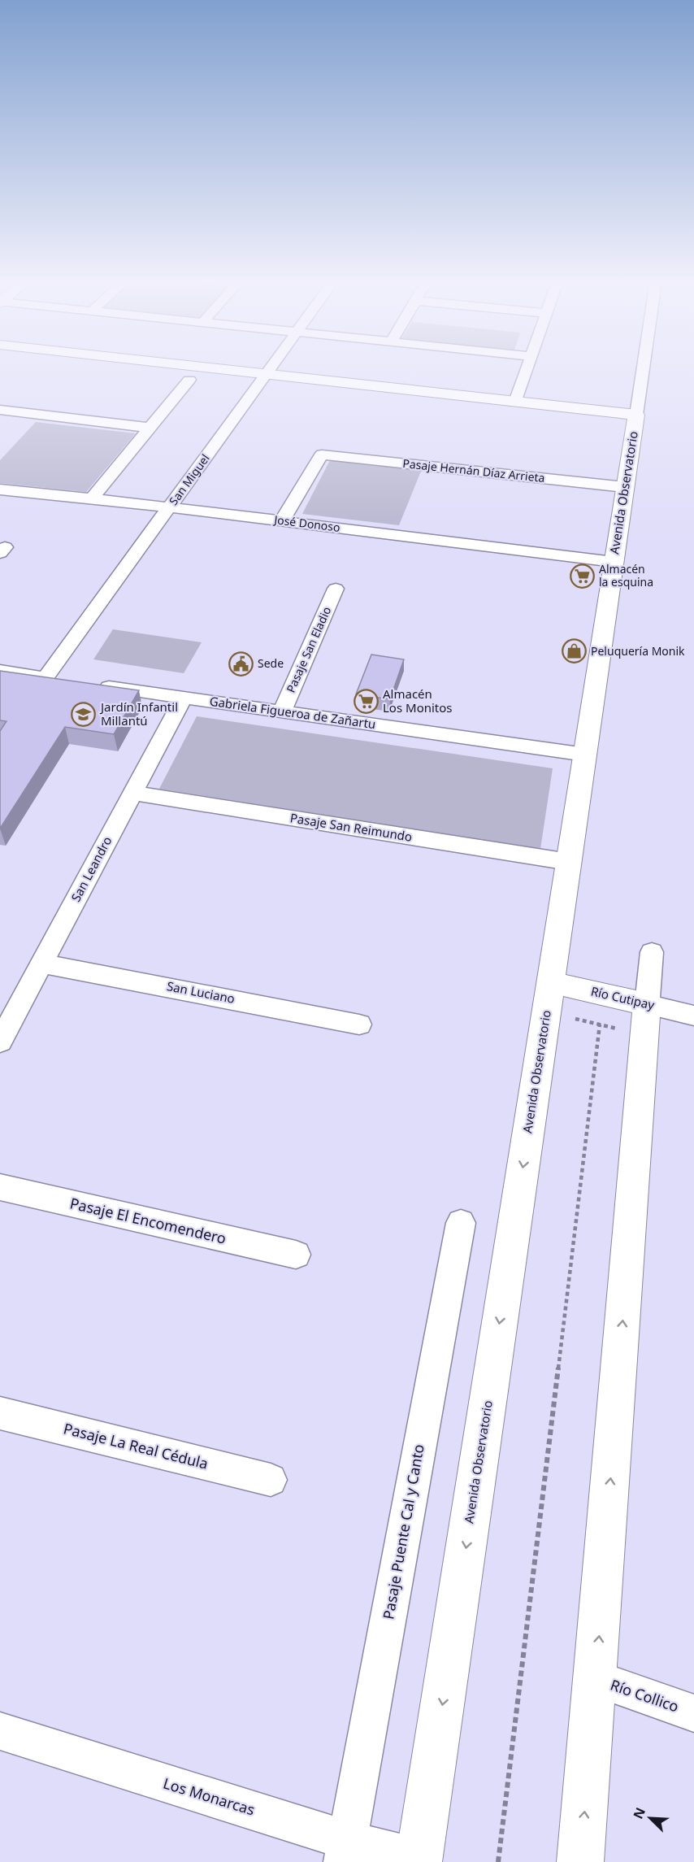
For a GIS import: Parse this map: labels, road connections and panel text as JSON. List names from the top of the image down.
{
  "streets": {
    "street": [
      "Pasaje Hernán Díaz Arrieta",
      "San Miguel",
      "Avenida Observatorio",
      "José Donoso",
      "Pasaje San Eladio",
      "Gabriela Figueroa de Zañartu",
      "Pasaje San Reimundo",
      "San Leandro",
      "San Luciano",
      "Río Cutipay",
      "Pasaje El Encomendero",
      "Pasaje La Real Cédula",
      "Pasaje Puente Cal y Canto",
      "Río Collico",
      "Los Monarcas"
    ]
  },
  "crossings": [
    ["Pasaje Hernán Díaz Arrieta", "Avenida Observatorio"],
    ["Pasaje Hernán Díaz Arrieta", "José Donoso"],
    ["San Miguel", "José Donoso"],
    ["Avenida Observatorio", "José Donoso"],
    ["Avenida Observatorio", "Gabriela Figueroa de Zañartu"],
    ["Avenida Observatorio", "Pasaje San Reimundo"],
    ["Avenida Observatorio", "Río Cutipay"],
    ["Avenida Observatorio", "Los Monarcas"],
    ["Pasaje San Eladio", "Gabriela Figueroa de Zañartu"],
    ["Gabriela Figueroa de Zañartu", "San Leandro"],
    ["Pasaje San Reimundo", "San Leandro"],
    ["San Leandro", "San Luciano"],
    ["Pasaje Puente Cal y Canto", "Los Monarcas"]
  ],
  "places": {
    "supermarket": ["Almacén la esquina", "Almacén Los Monitos"],
    "shop": ["Peluquería Monik"],
    "public building": ["Sede"],
    "school or university": ["Jardín Infantil Millantú"]
  },
  "north": "top left"
}
